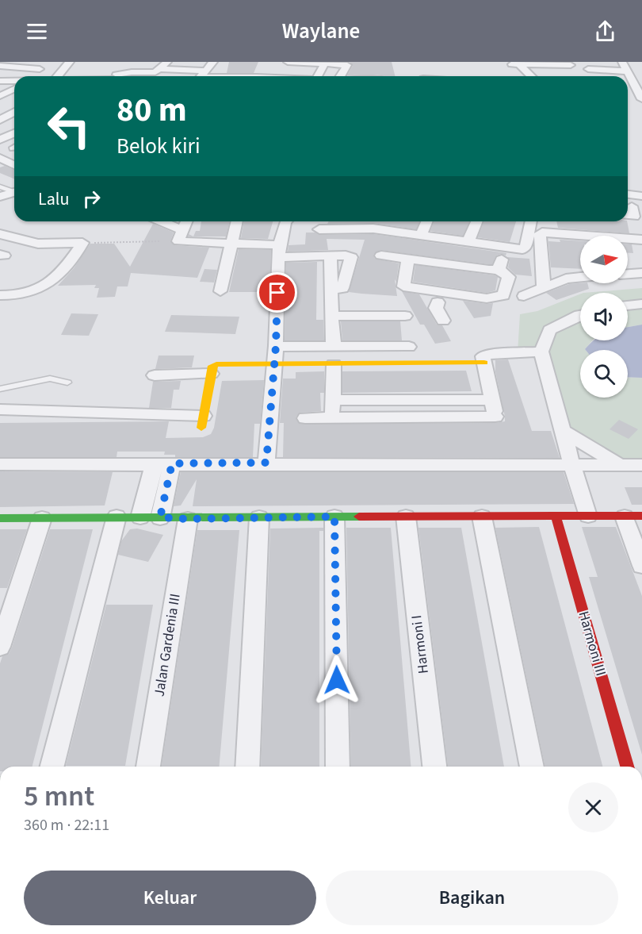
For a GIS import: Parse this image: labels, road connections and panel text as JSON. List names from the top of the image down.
{
  "streets": {
    "street": ["Harmoni III", "Harmoni I", "Jalan Gardenia III"]
  },
  "north": "right",
  "page": {
    "header": "Waylane",
    "turn": ["80 m", "Belok kiri"],
    "then": "Lalu",
    "heading": ["5 mnt", "360 m · 22:11"],
    "buttons": ["Keluar", "Bagikan"]
  }
}
